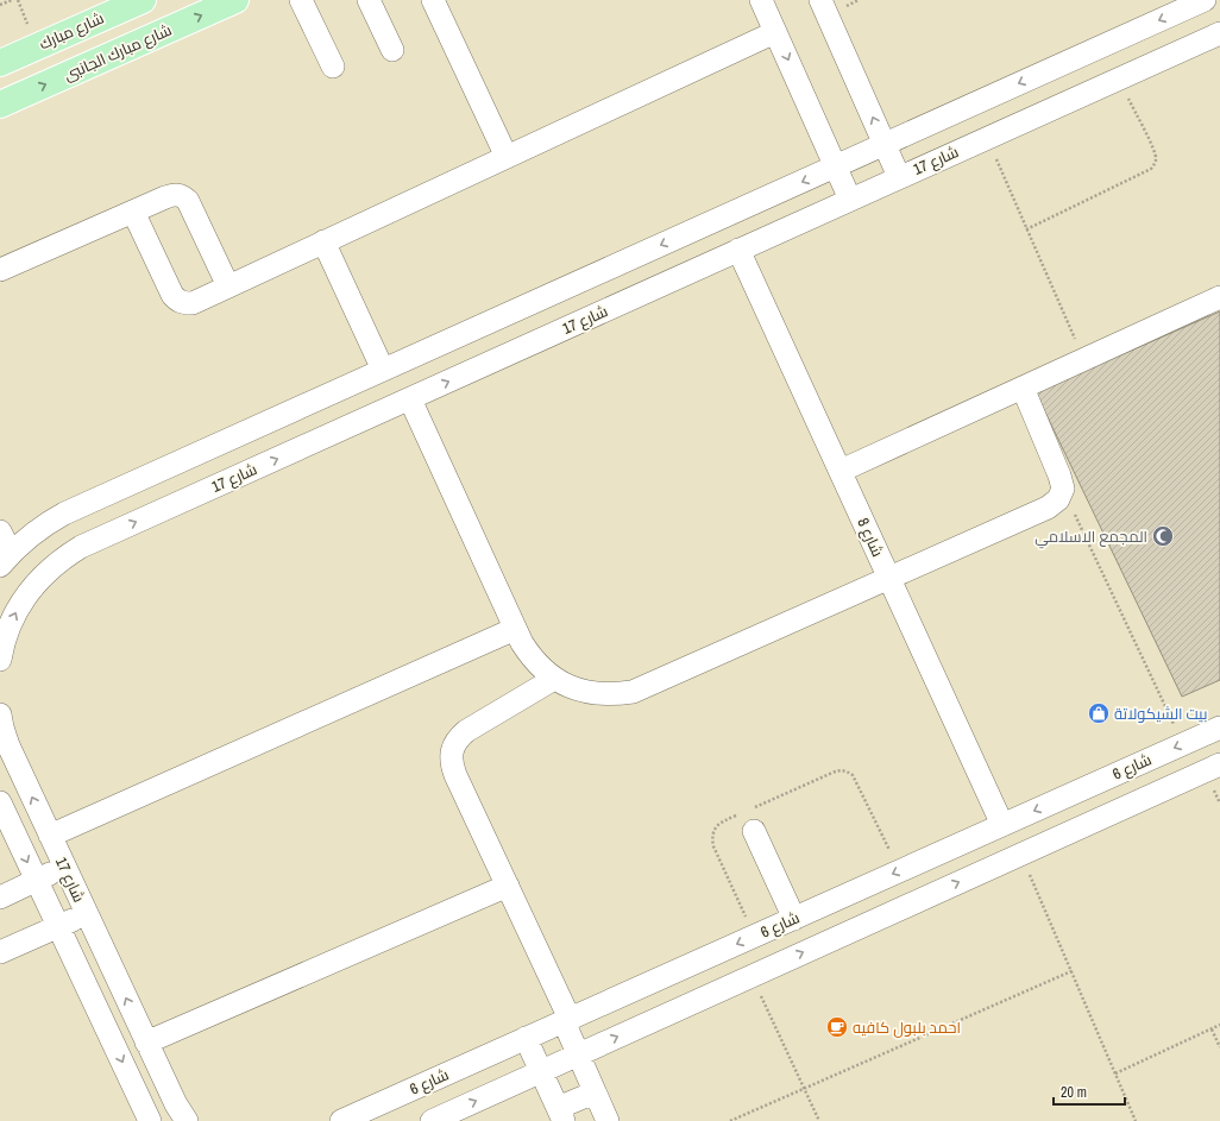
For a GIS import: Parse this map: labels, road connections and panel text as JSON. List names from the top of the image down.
{
  "streets": {
    "main road": ["شارع مبارك", "شارع مبارك الجانبى"],
    "street": ["شارع 17", "شارع 8", "شارع 6"]
  },
  "crossings": [
    ["شارع 17", "شارع 8"],
    ["شارع 8", "شارع 6"]
  ],
  "one_way": ["شارع مبارك الجانبى"],
  "places": {
    "mosque": ["المجمع الاسلامي"],
    "shop": ["بيت الشيكولاتة"],
    "cafe": ["احمد بلبول كافيه"]
  },
  "scale_bar": "20 m"
}
